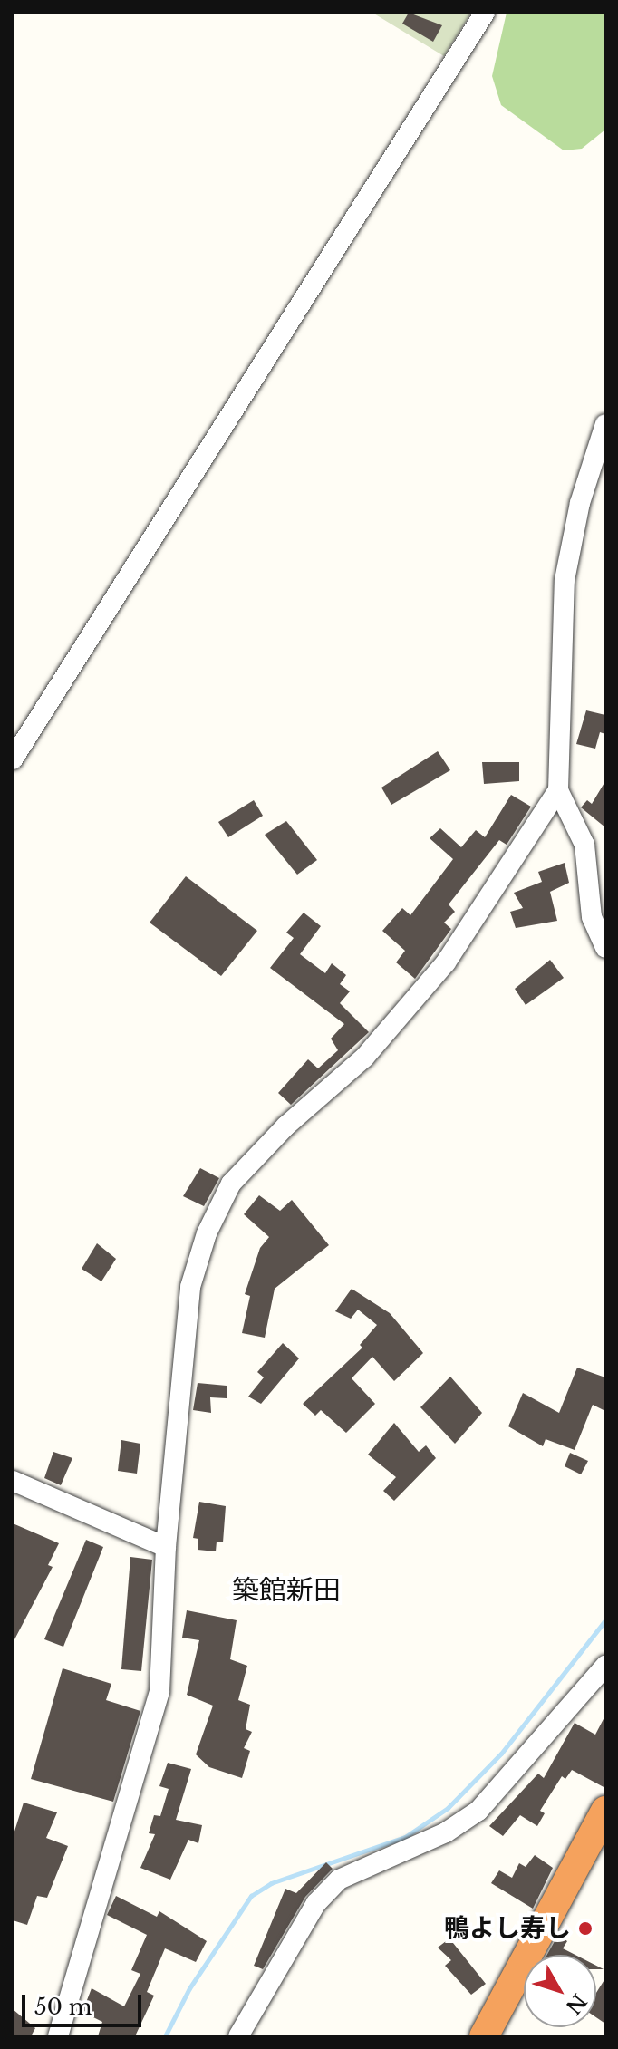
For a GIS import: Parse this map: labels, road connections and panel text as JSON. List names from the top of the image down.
{
  "districts": ["築館新田"],
  "places": ["鴨よし寿し"],
  "scale_bar": "50 m",
  "north": "bottom right"
}
